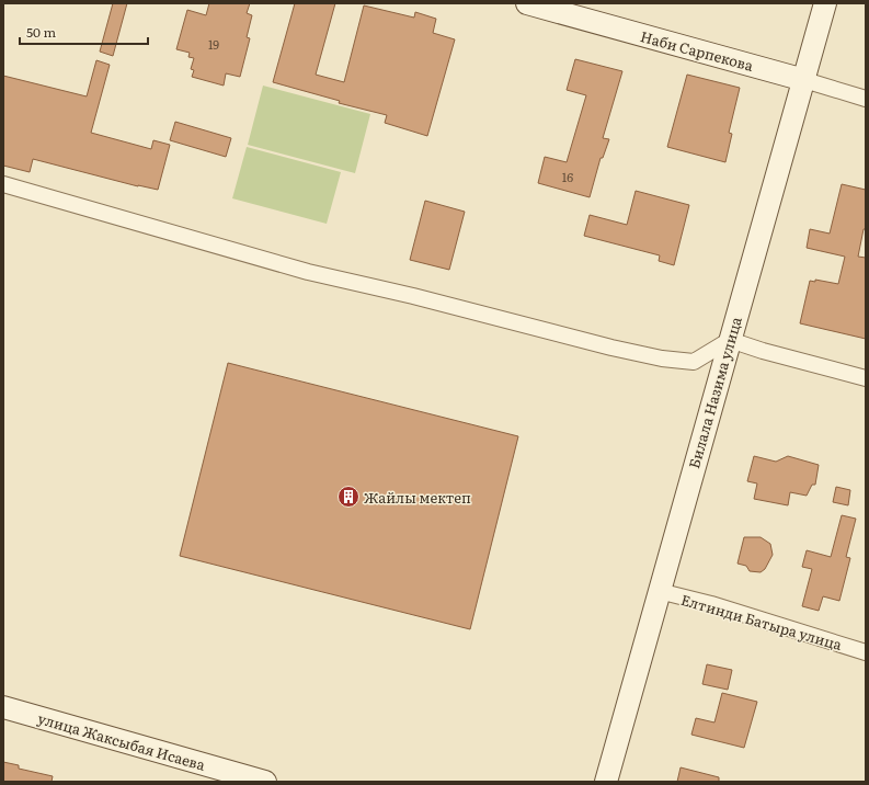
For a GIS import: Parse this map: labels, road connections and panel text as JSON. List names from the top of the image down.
{
  "streets": {
    "street": [
      "Наби Сарпекова",
      "Билала Назима улица",
      "Елтинди Батыра улица",
      "улица Жаксыбая Исаева"
    ]
  },
  "crossings": [
    ["Наби Сарпекова", "Билала Назима улица"],
    ["Билала Назима улица", "Елтинди Батыра улица"]
  ],
  "places": {
    "building": ["Жайлы мектеп"]
  },
  "house_numbers": ["19", "16"],
  "scale_bar": "50 m"
}
